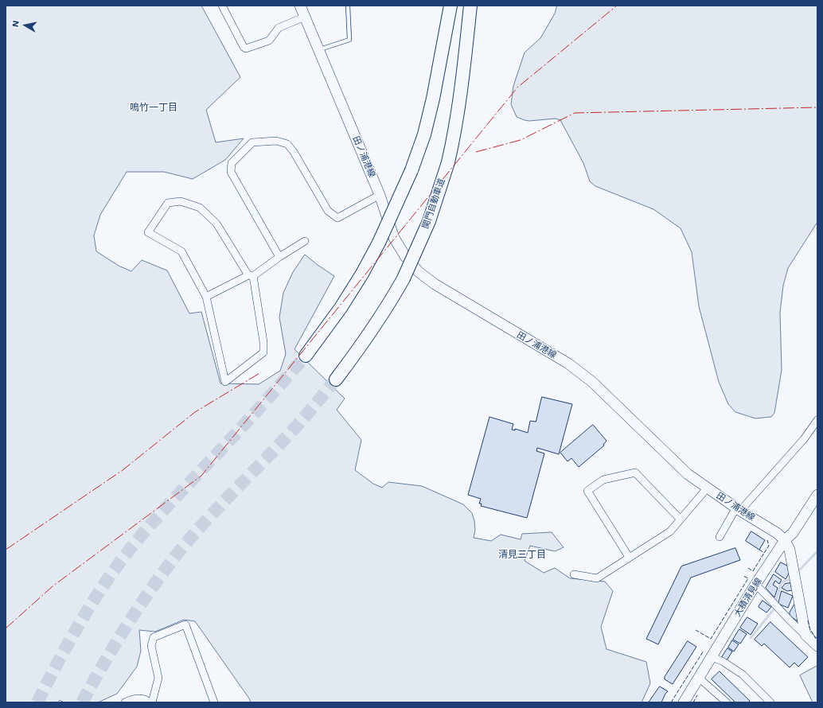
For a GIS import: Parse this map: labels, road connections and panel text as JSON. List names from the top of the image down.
{
  "streets": {
    "highway": ["関門自動車道"],
    "main road": ["田ノ浦港線", "大積清見線"]
  },
  "crossings": [
    ["田ノ浦港線", "大積清見線"]
  ],
  "districts": ["鳴竹一丁目", "清見三丁目"],
  "north": "left"
}
